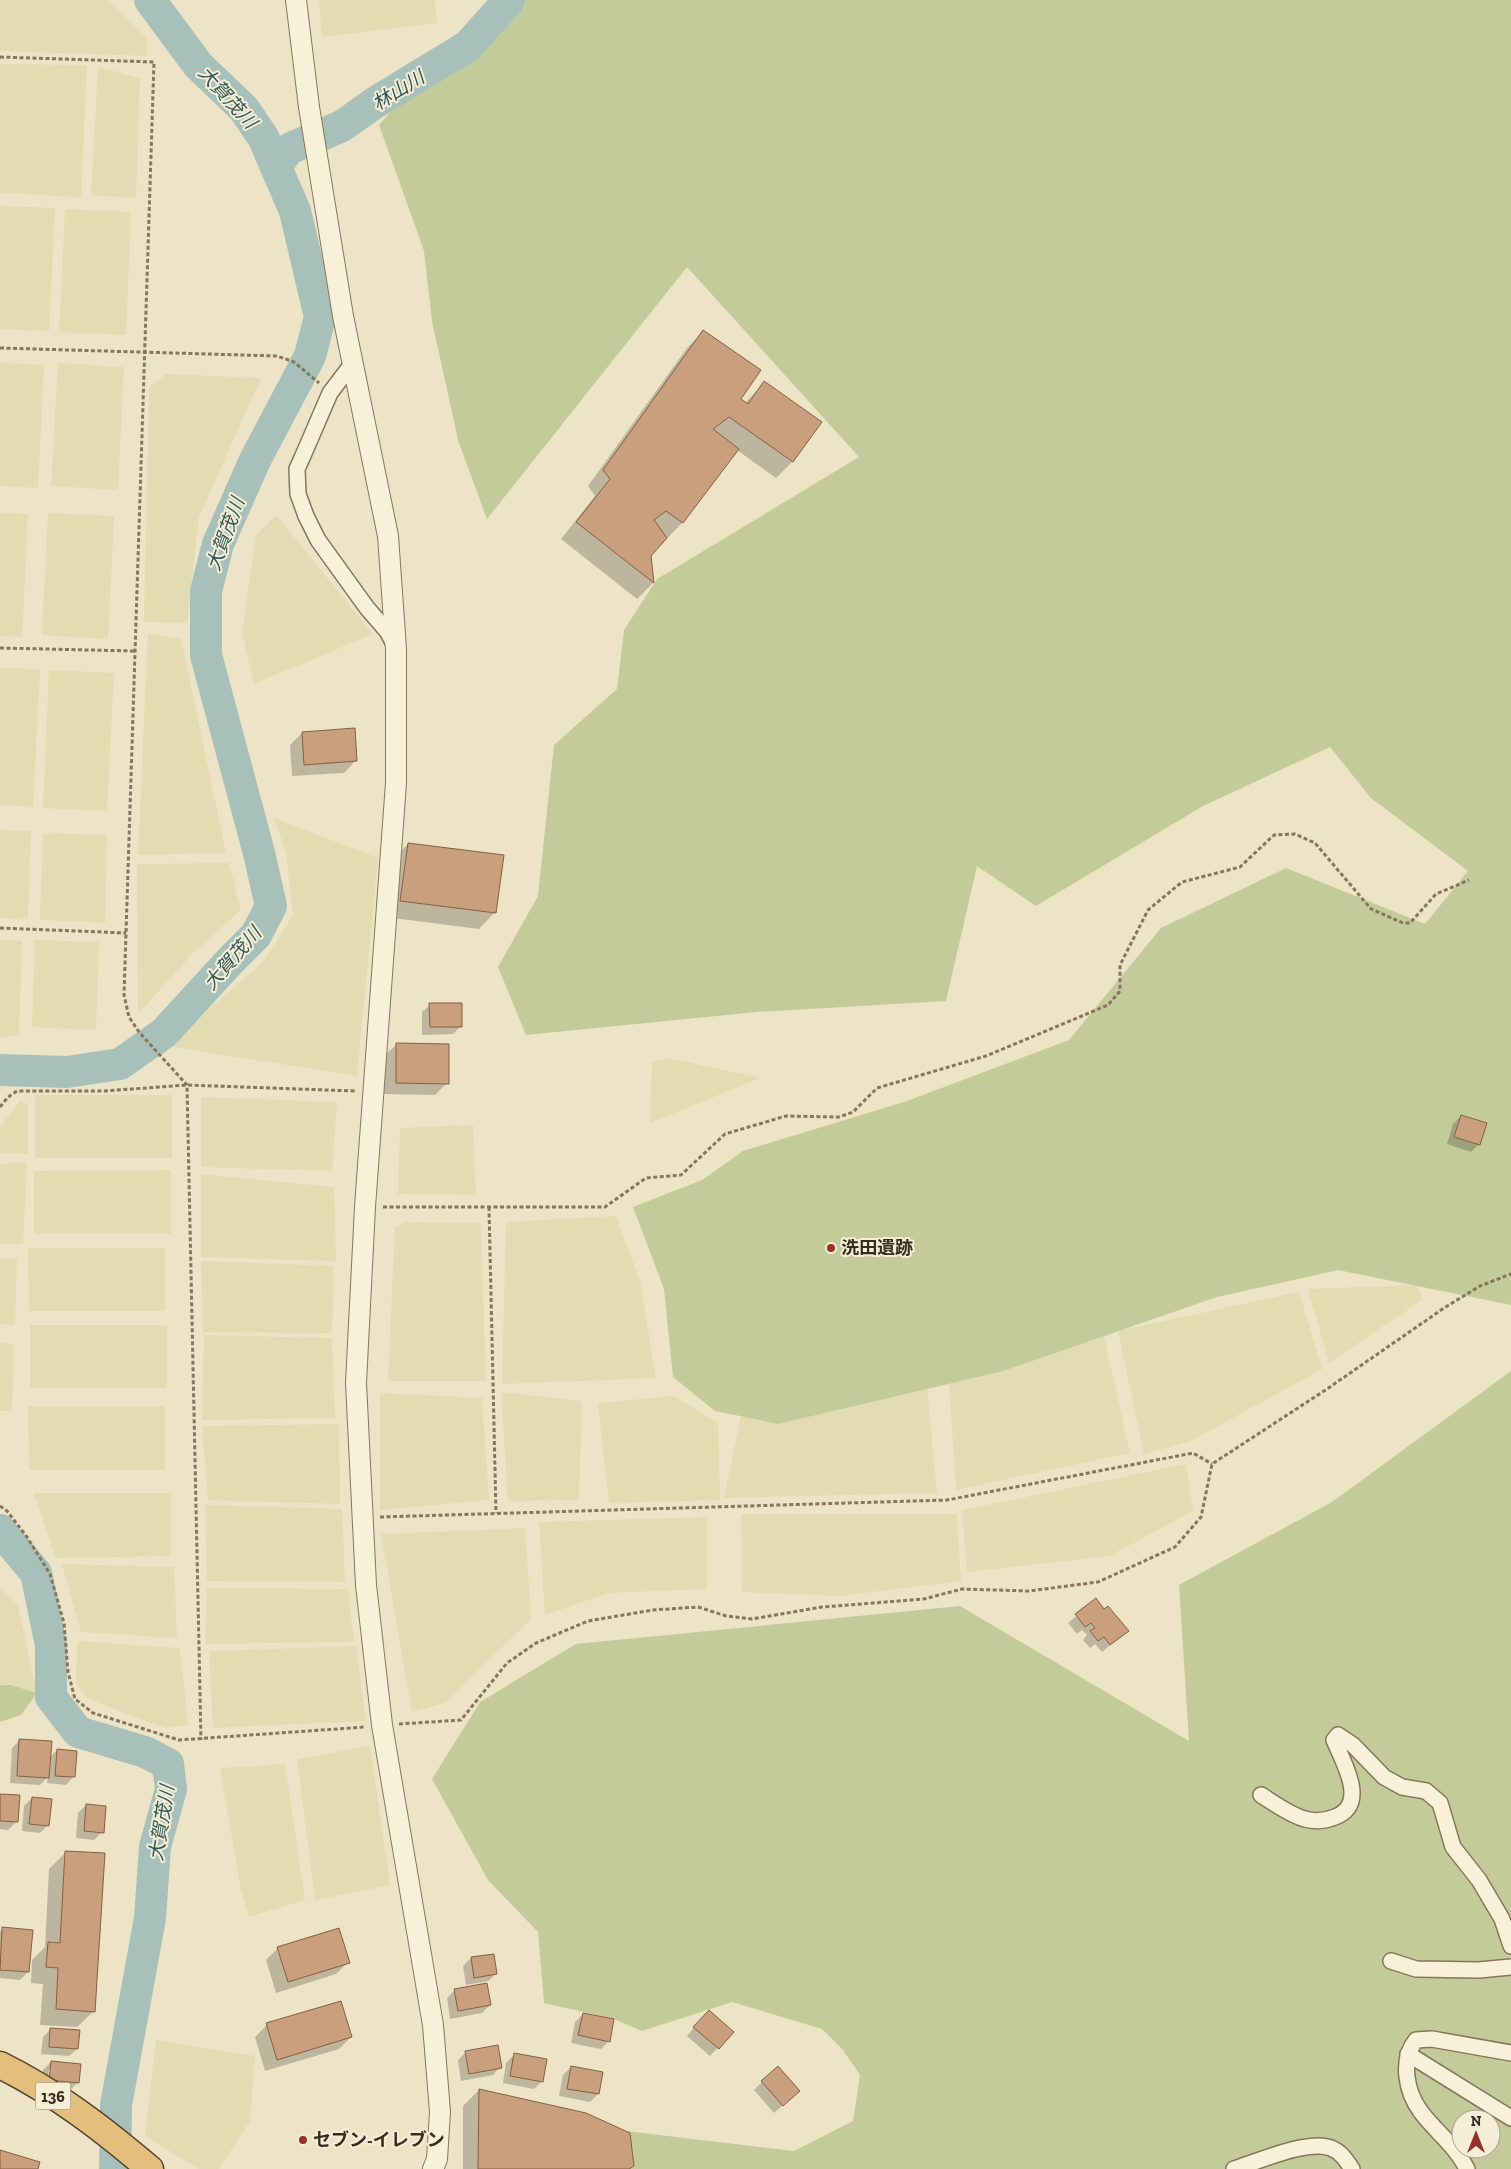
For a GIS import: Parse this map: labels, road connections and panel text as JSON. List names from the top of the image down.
{
  "streets": {
    "highway": ["136"]
  },
  "water": ["林山川", "大賀茂川"],
  "places": ["洗田遺跡", "セブン-イレブン"],
  "north": "top"
}
